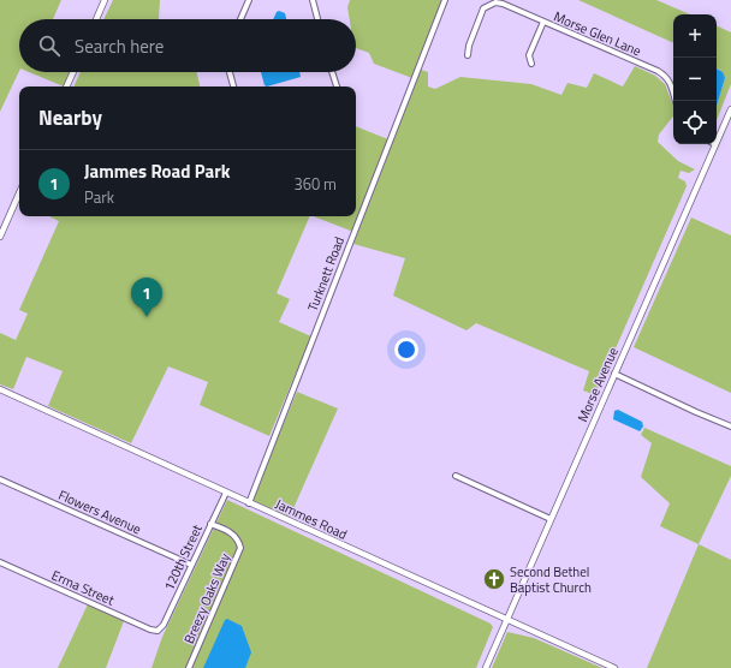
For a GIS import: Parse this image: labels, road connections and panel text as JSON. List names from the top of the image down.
{
  "streets": {
    "street": [
      "Morse Glen Lane",
      "Turknett Road",
      "Morse Avenue",
      "Flowers Avenue",
      "Jammes Road",
      "120th Street",
      "Erma Street",
      "Breezy Oaks Way"
    ]
  },
  "crossings": [
    ["Turknett Road", "Jammes Road"],
    ["Morse Avenue", "Jammes Road"],
    ["Flowers Avenue", "120th Street"],
    ["Jammes Road", "120th Street"],
    ["120th Street", "Erma Street"],
    ["120th Street", "Breezy Oaks Way"]
  ],
  "places": {
    "church": ["Second Bethel Baptist Church"]
  },
  "page": {
    "map_buttons": ["+", "−"],
    "search": "Search here",
    "heading": "Nearby",
    "list": [
      {
        "mark": "1",
        "name": "Jammes Road Park",
        "note": "Park",
        "value": "360 m"
      }
    ],
    "pins": "1"
  }
}
